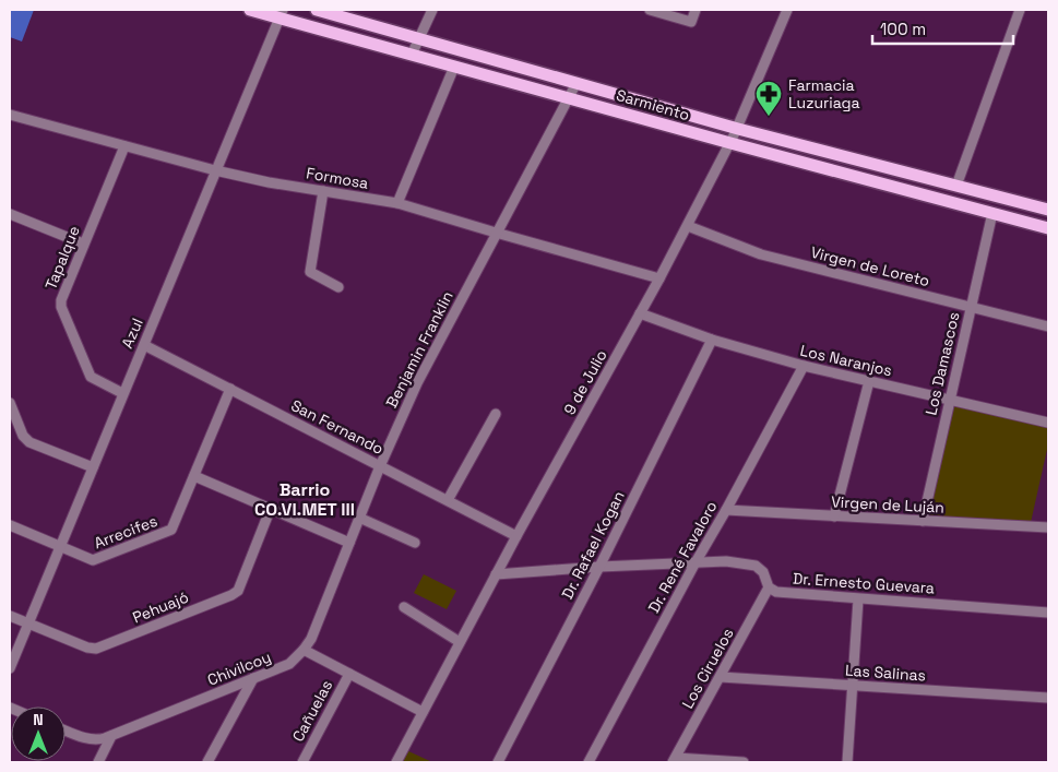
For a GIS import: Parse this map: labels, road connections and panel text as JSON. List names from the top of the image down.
{
  "streets": {
    "main road": ["Sarmiento"],
    "street": [
      "Formosa",
      "Tapalque",
      "Virgen de Loreto",
      "Azul",
      "Benjamin Franklin",
      "Los Naranjos",
      "Los Damascos",
      "9 de Julio",
      "San Fernando",
      "Virgen de Luján",
      "Arrecifes",
      "Dr. Rafael Kogan",
      "Dr. René Favaloro",
      "Dr. Ernesto Guevara",
      "Pehuajó",
      "Chivilcoy",
      "Los Ciruelos",
      "Las Salinas",
      "Cañuelas"
    ]
  },
  "crossings": [
    ["Sarmiento", "Azul"],
    ["Sarmiento", "Benjamin Franklin"],
    ["Sarmiento", "Los Damascos"],
    ["Sarmiento", "9 de Julio"],
    ["Formosa", "Tapalque"],
    ["Formosa", "Azul"],
    ["Formosa", "Benjamin Franklin"],
    ["Formosa", "9 de Julio"],
    ["Tapalque", "Azul"],
    ["Virgen de Loreto", "Los Damascos"],
    ["Virgen de Loreto", "9 de Julio"],
    ["Azul", "San Fernando"],
    ["Azul", "Arrecifes"],
    ["Azul", "Pehuajó"],
    ["Benjamin Franklin", "San Fernando"],
    ["Benjamin Franklin", "Chivilcoy"],
    ["Los Naranjos", "Los Damascos"],
    ["Los Naranjos", "9 de Julio"],
    ["Los Naranjos", "Dr. Rafael Kogan"],
    ["Los Naranjos", "Dr. René Favaloro"],
    ["Los Damascos", "Virgen de Luján"],
    ["9 de Julio", "San Fernando"],
    ["San Fernando", "Arrecifes"],
    ["Virgen de Luján", "Dr. René Favaloro"],
    ["Dr. Ernesto Guevara", "Los Ciruelos"],
    ["Los Ciruelos", "Las Salinas"]
  ],
  "districts": ["Barrio CO.VI.MET III"],
  "places": {
    "pharmacy": ["Farmacia Luzuriaga"]
  },
  "scale_bar": "100 m",
  "north": "top"
}
